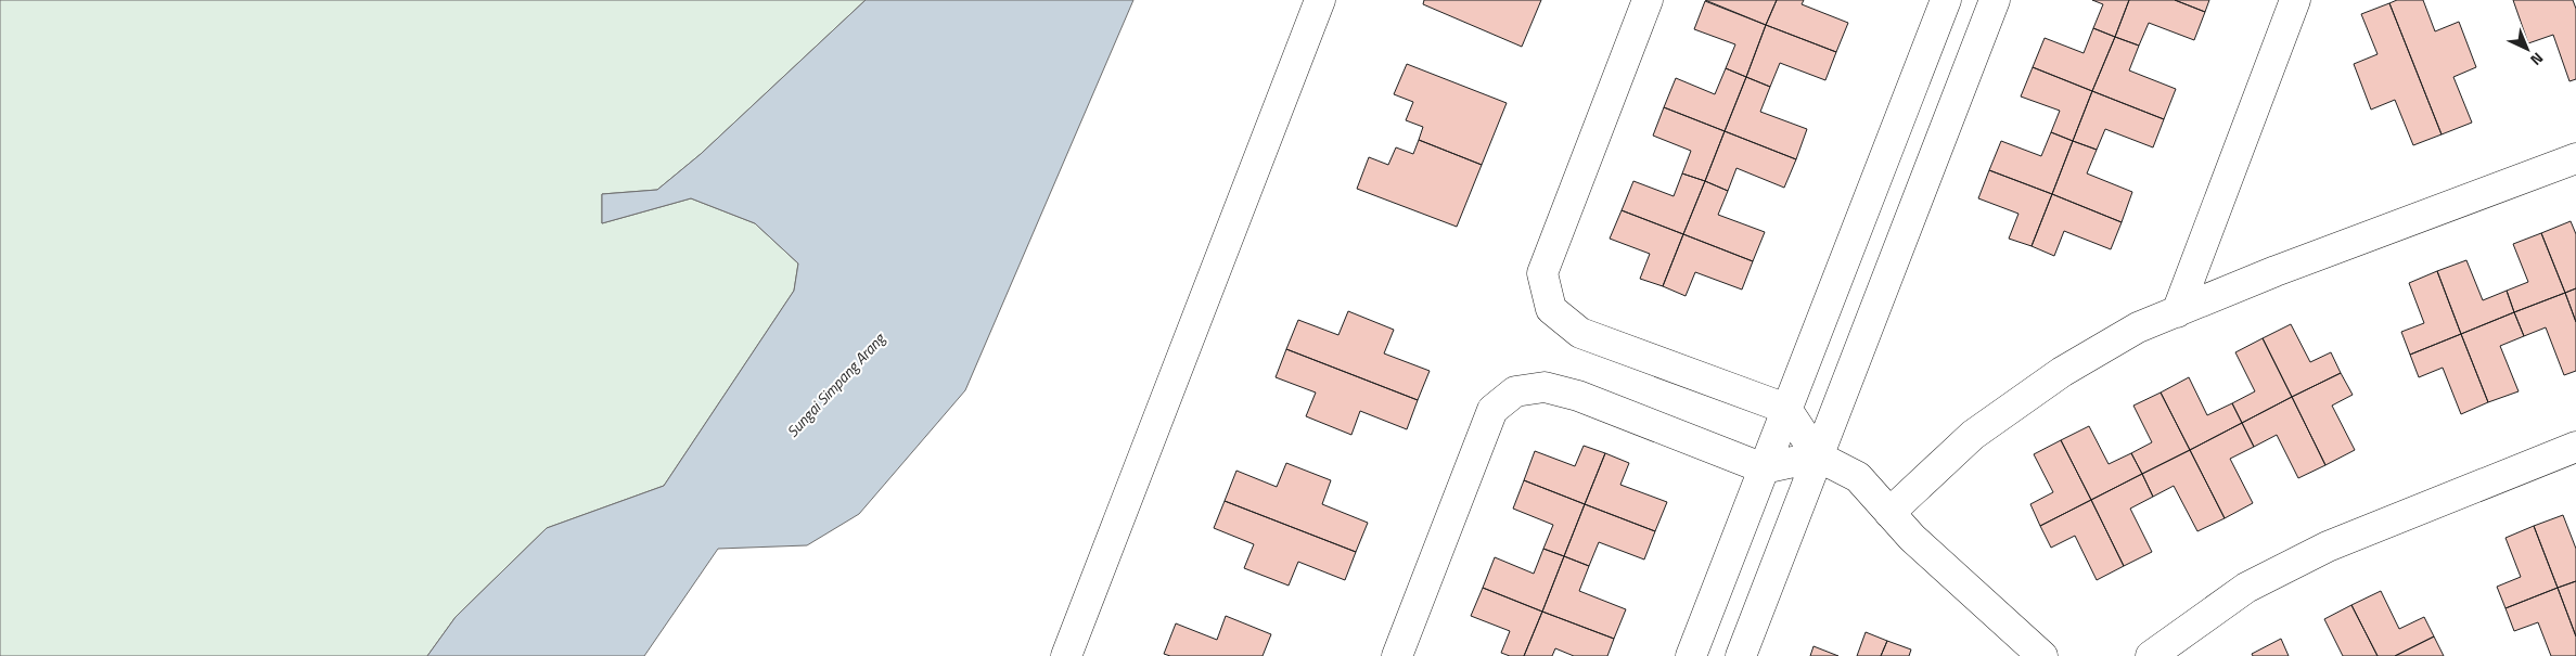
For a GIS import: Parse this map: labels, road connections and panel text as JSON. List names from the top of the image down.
{
  "water": ["Sungai Simpang Arang"],
  "north": "bottom right"
}
